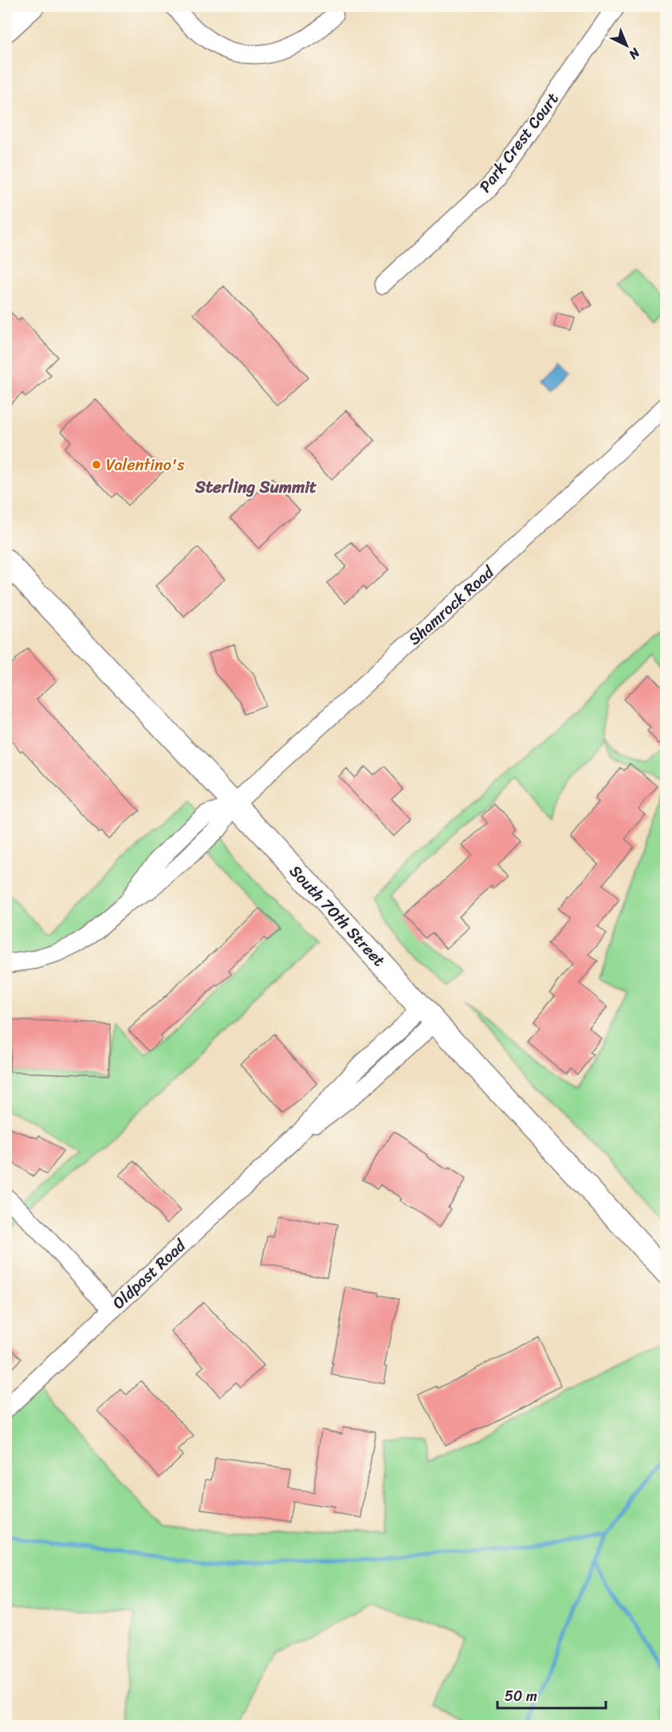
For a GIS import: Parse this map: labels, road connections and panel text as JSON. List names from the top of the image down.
{
  "streets": {
    "main road": ["South 70th Street"],
    "street": ["Park Crest Court", "Shamrock Road", "Oldpost Road"]
  },
  "crossings": [
    ["Shamrock Road", "South 70th Street"],
    ["South 70th Street", "Oldpost Road"]
  ],
  "districts": ["Sterling Summit"],
  "places": ["Valentino's"],
  "scale_bar": "50 m",
  "north": "bottom right"
}
